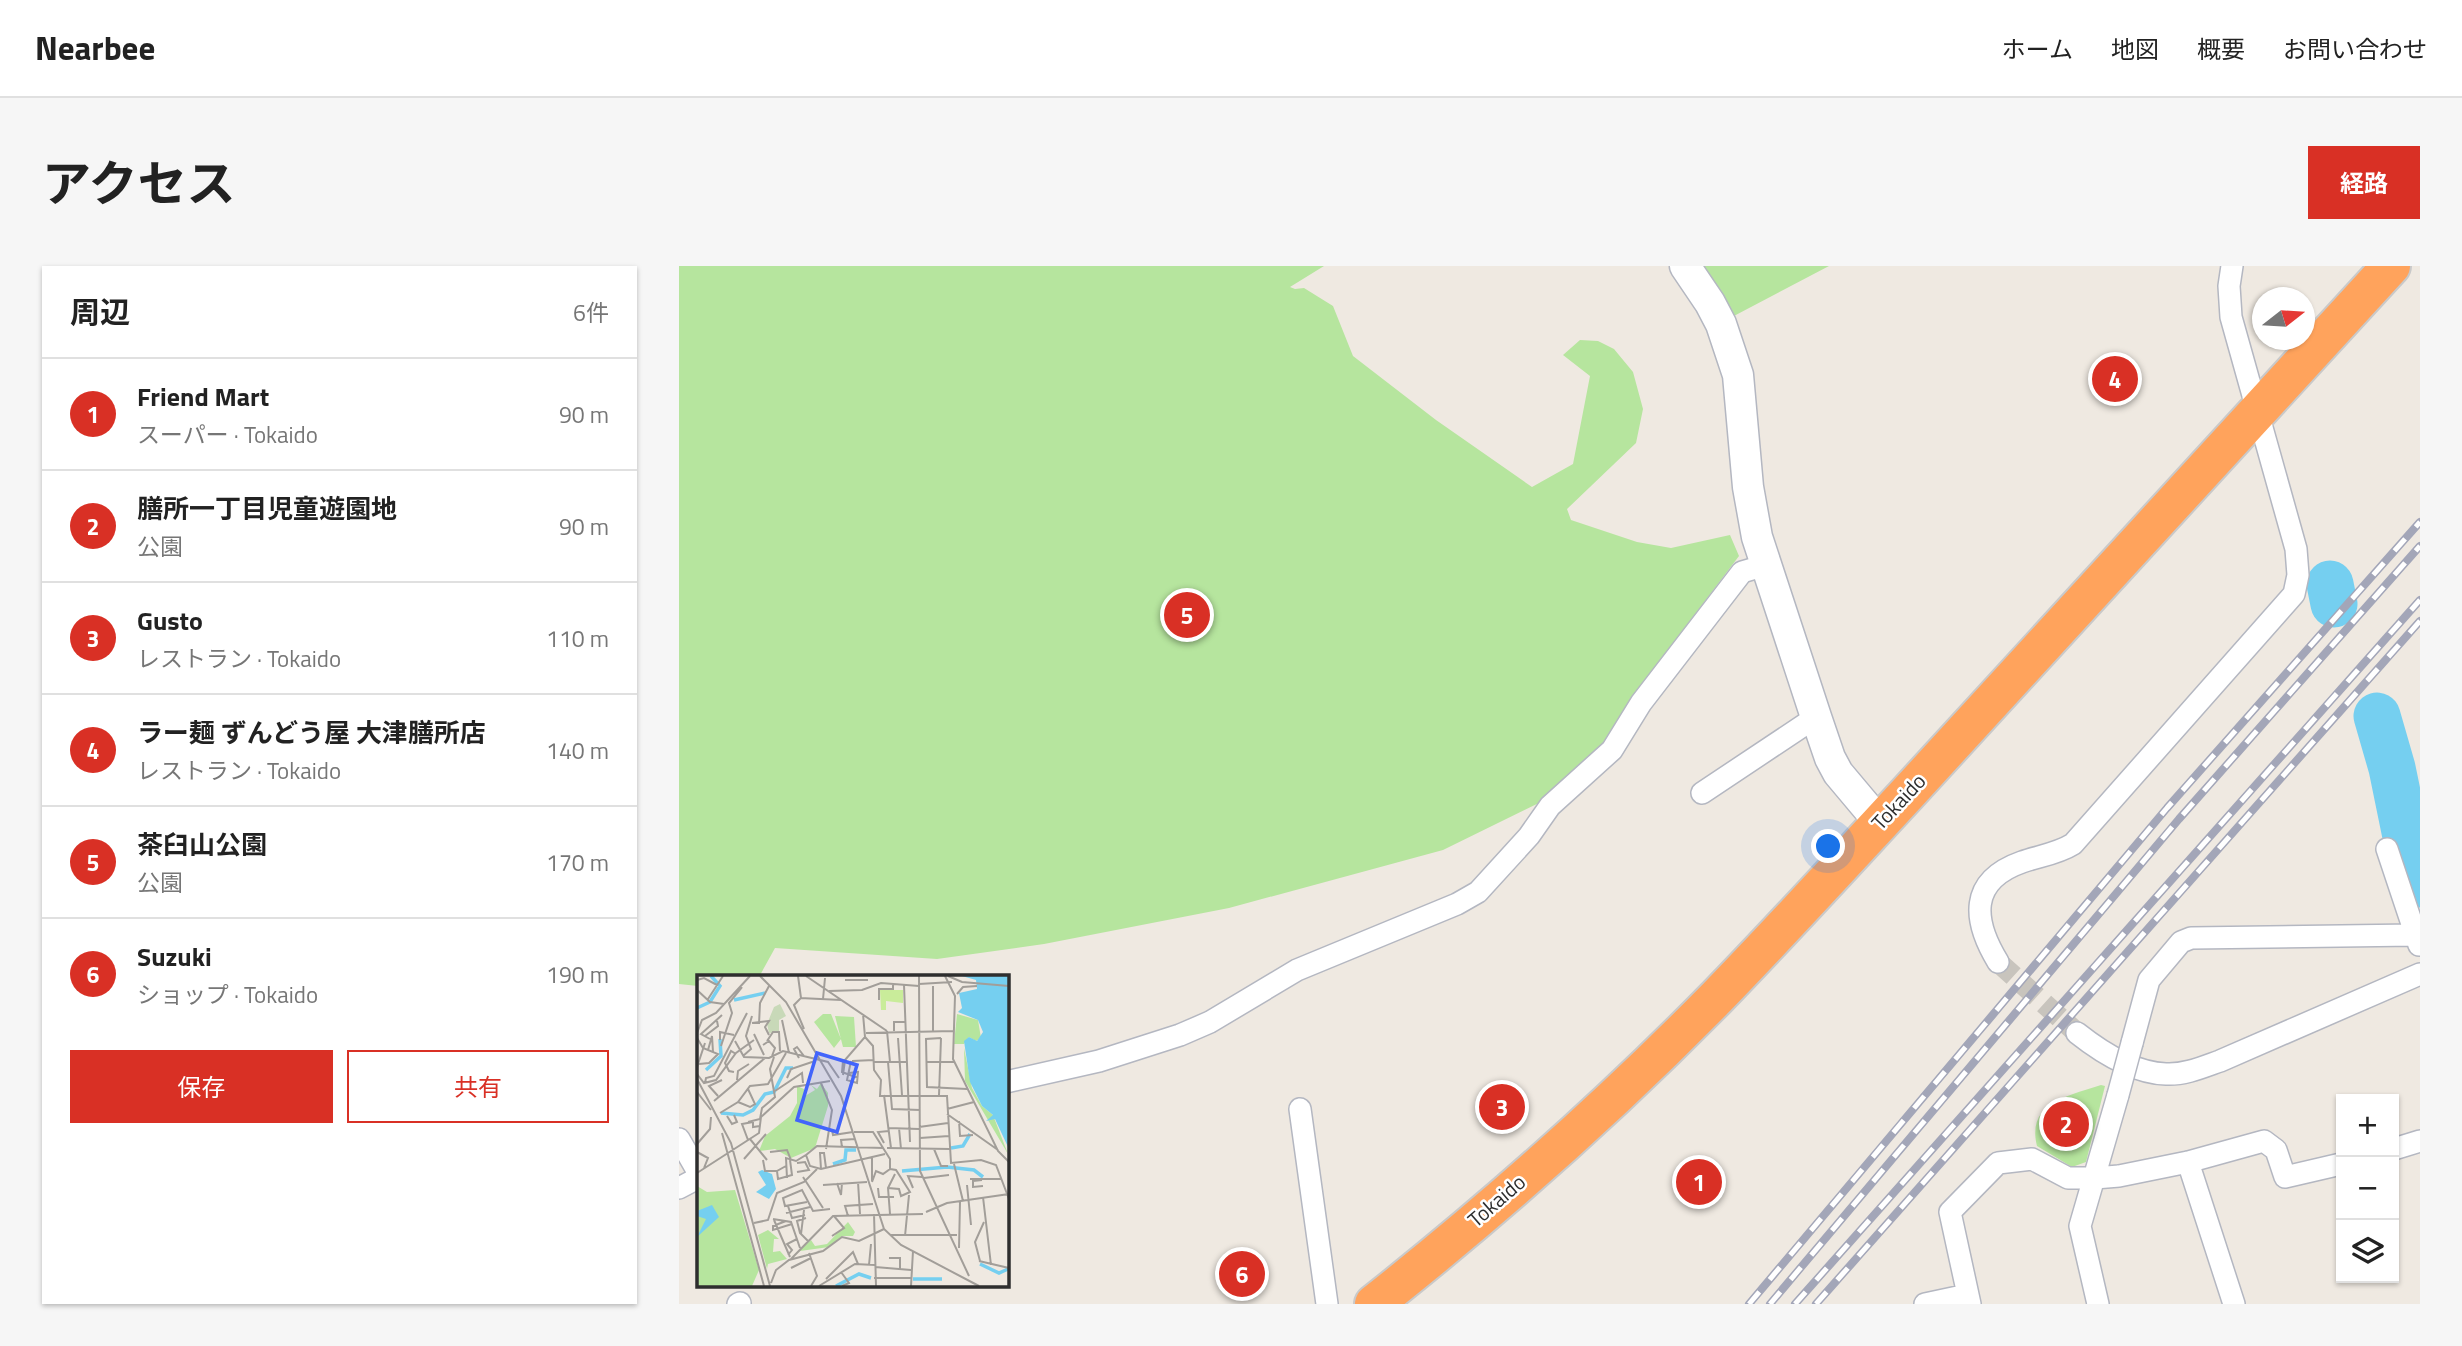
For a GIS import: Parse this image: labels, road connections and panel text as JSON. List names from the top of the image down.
{
  "streets": {
    "highway": ["Tokaido"]
  },
  "north": "right",
  "page": {
    "header": "Nearbee",
    "nav": [
      "ホーム",
      "地図",
      "概要",
      "お問い合わせ"
    ],
    "title": "アクセス",
    "buttons": [
      "経路",
      ["保存", "共有"]
    ],
    "heading": ["周辺", "6件"],
    "pins": [
      "4",
      "5",
      "3",
      "2",
      "1",
      "6"
    ],
    "list": [
      {
        "mark": "1",
        "name": "Friend Mart",
        "note": "スーパー · Tokaido",
        "value": "90 m"
      },
      {
        "mark": "2",
        "name": "膳所一丁目児童遊園地",
        "note": "公園",
        "value": "90 m"
      },
      {
        "mark": "3",
        "name": "Gusto",
        "note": "レストラン · Tokaido",
        "value": "110 m"
      },
      {
        "mark": "4",
        "name": "ラー麺 ずんどう屋 大津膳所店",
        "note": "レストラン · Tokaido",
        "value": "140 m"
      },
      {
        "mark": "5",
        "name": "茶臼山公園",
        "note": "公園",
        "value": "170 m"
      },
      {
        "mark": "6",
        "name": "Suzuki",
        "note": "ショップ · Tokaido",
        "value": "190 m"
      }
    ],
    "map_buttons": ["+", "−"]
  }
}
